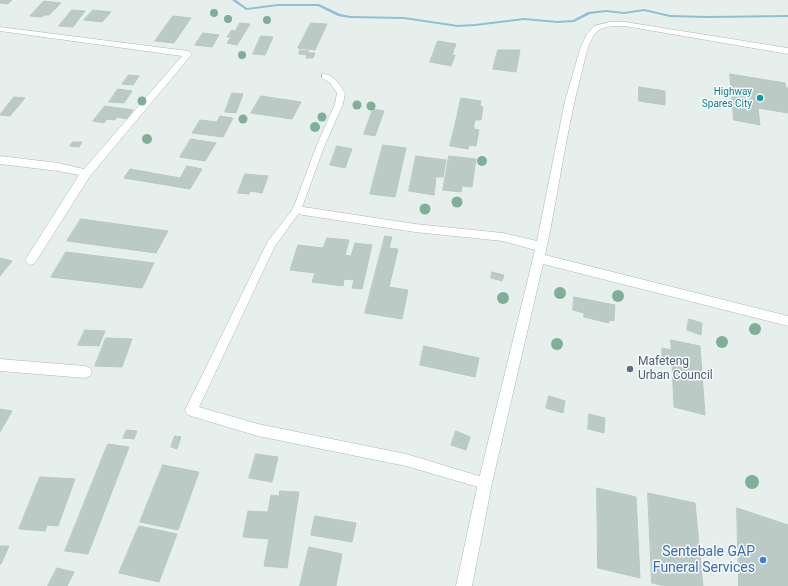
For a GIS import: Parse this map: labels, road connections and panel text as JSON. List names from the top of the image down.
{
  "places": ["Highway Spares City", "Mafeteng Urban Council", "Sentebale GAP Funeral Services"]
}
